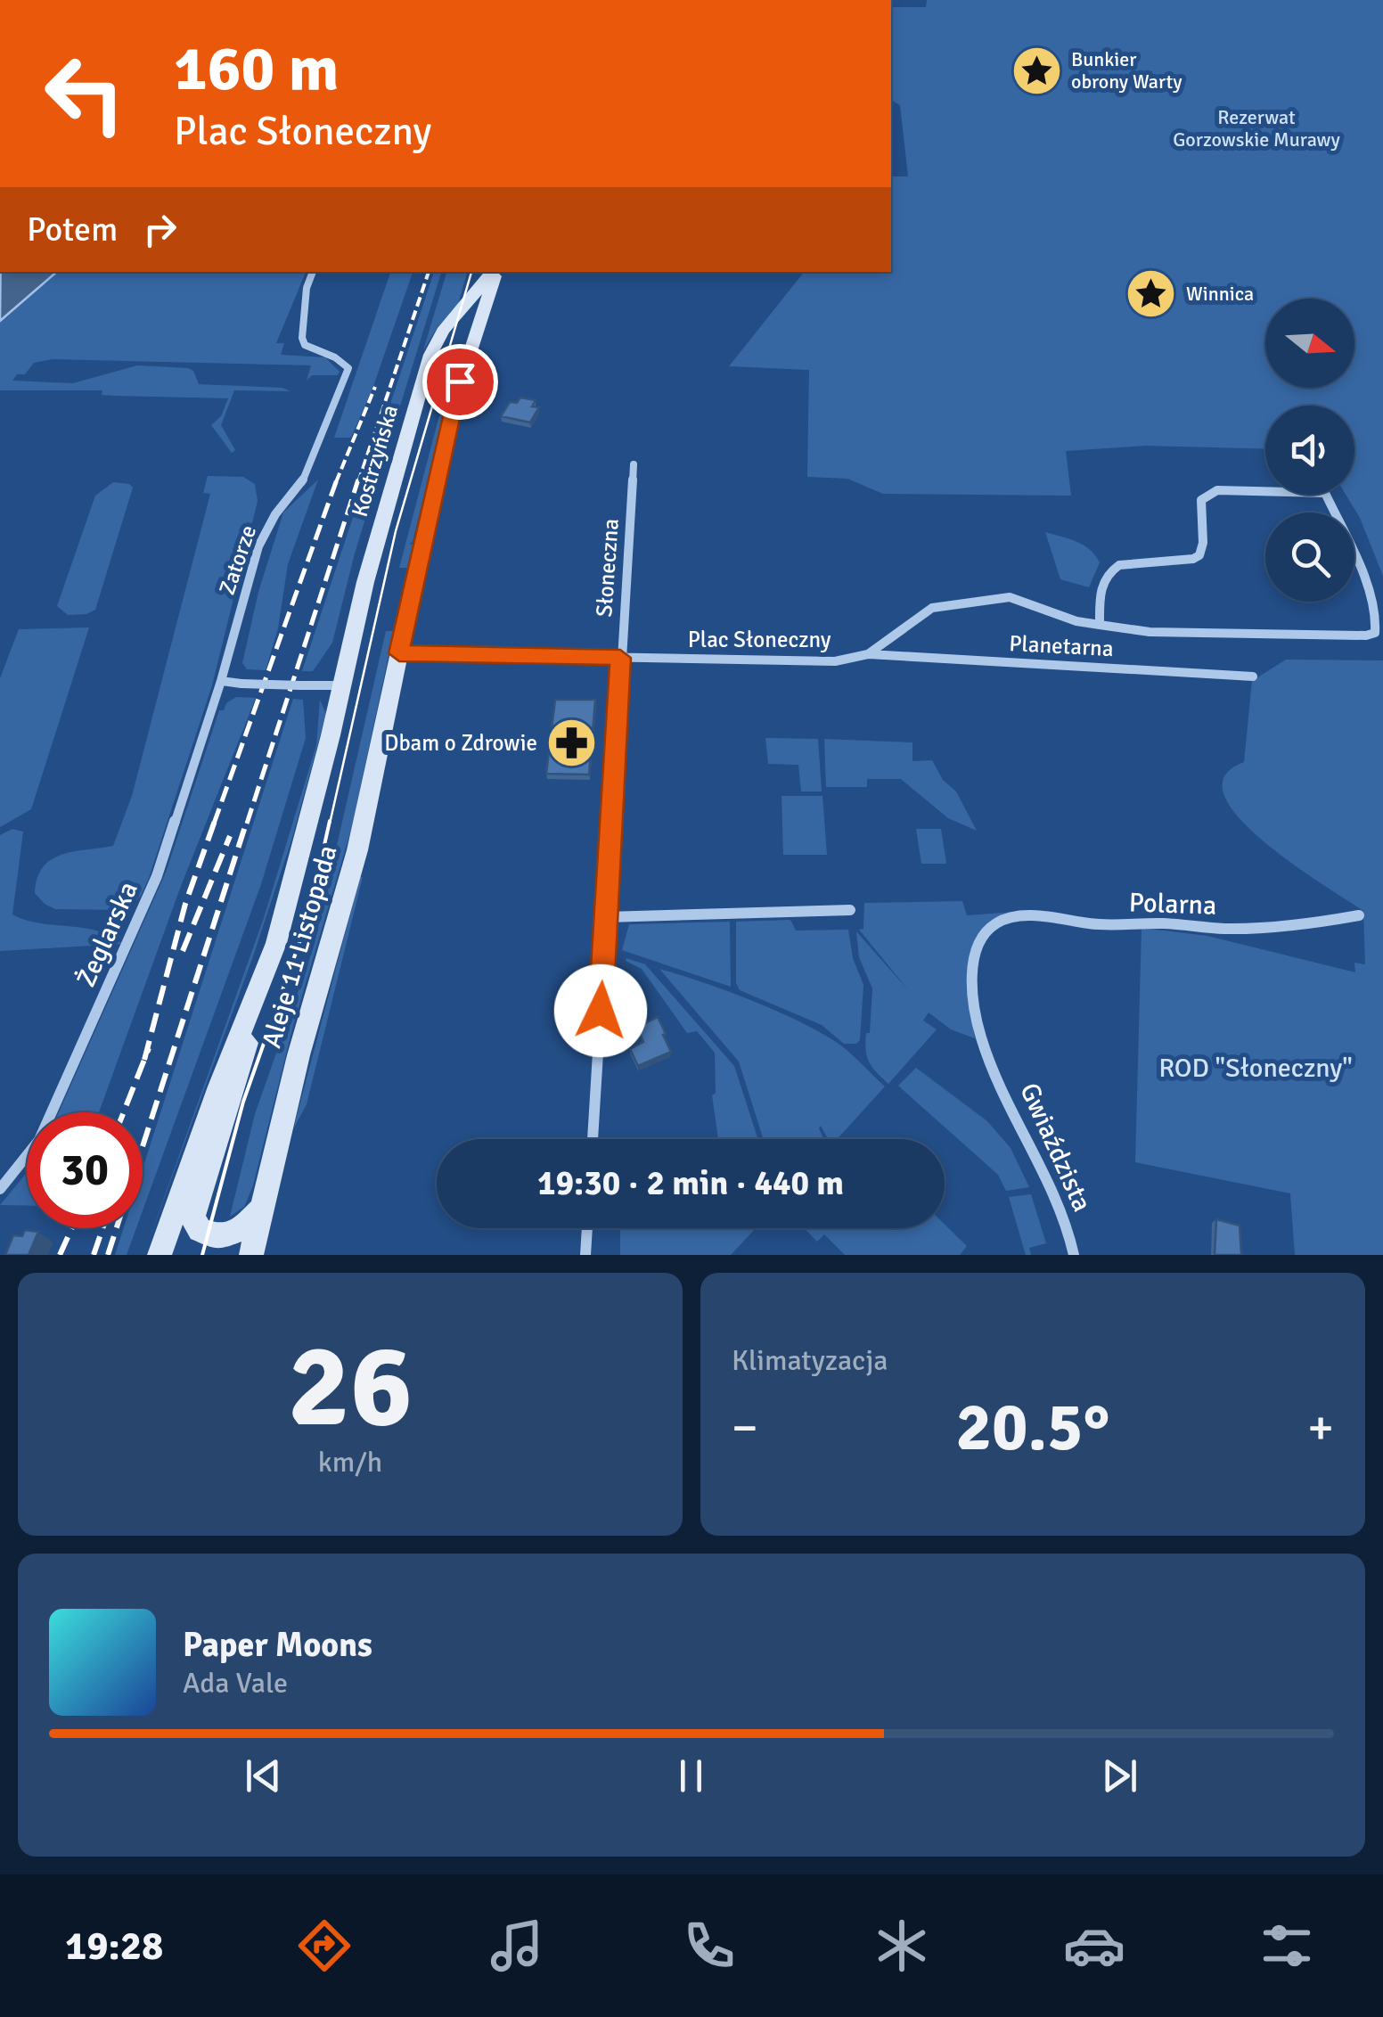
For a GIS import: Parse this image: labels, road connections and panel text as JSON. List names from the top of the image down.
{
  "streets": {
    "main road": ["Kostrzyńska", "Aleje 11 Listopada"],
    "street": [
      "Zatorze",
      "Słoneczna",
      "Plac Słoneczny",
      "Planetarna",
      "Polarna",
      "Żeglarska",
      "Gwiaździsta"
    ]
  },
  "crossings": [
    ["Kostrzyńska", "Plac Słoneczny"],
    ["Kostrzyńska", "Aleje 11 Listopada"],
    ["Zatorze", "Żeglarska"],
    ["Słoneczna", "Plac Słoneczny"],
    ["Plac Słoneczny", "Planetarna"],
    ["Plac Słoneczny", "Aleje 11 Listopada"],
    ["Polarna", "Gwiaździsta"]
  ],
  "parks": ["Rezerwat Gorzowskie Murawy", "ROD \"Słoneczny\""],
  "places": {
    "place": ["Bunkier obrony Warty", "Winnica"],
    "pharmacy": ["Dbam o Zdrowie"]
  },
  "north": "right",
  "page": {
    "turn": ["160 m", "Plac Słoneczny"],
    "then": "Potem",
    "limit": "30",
    "trip": "19:30 · 2 min · 440 m",
    "tile": [
      ["26", "km/h"],
      "Klimatyzacja"
    ],
    "heat": ["−", "20.5°", "+"],
    "song": ["Paper Moons", "Ada Vale"],
    "tabs": "19:28"
  }
}
